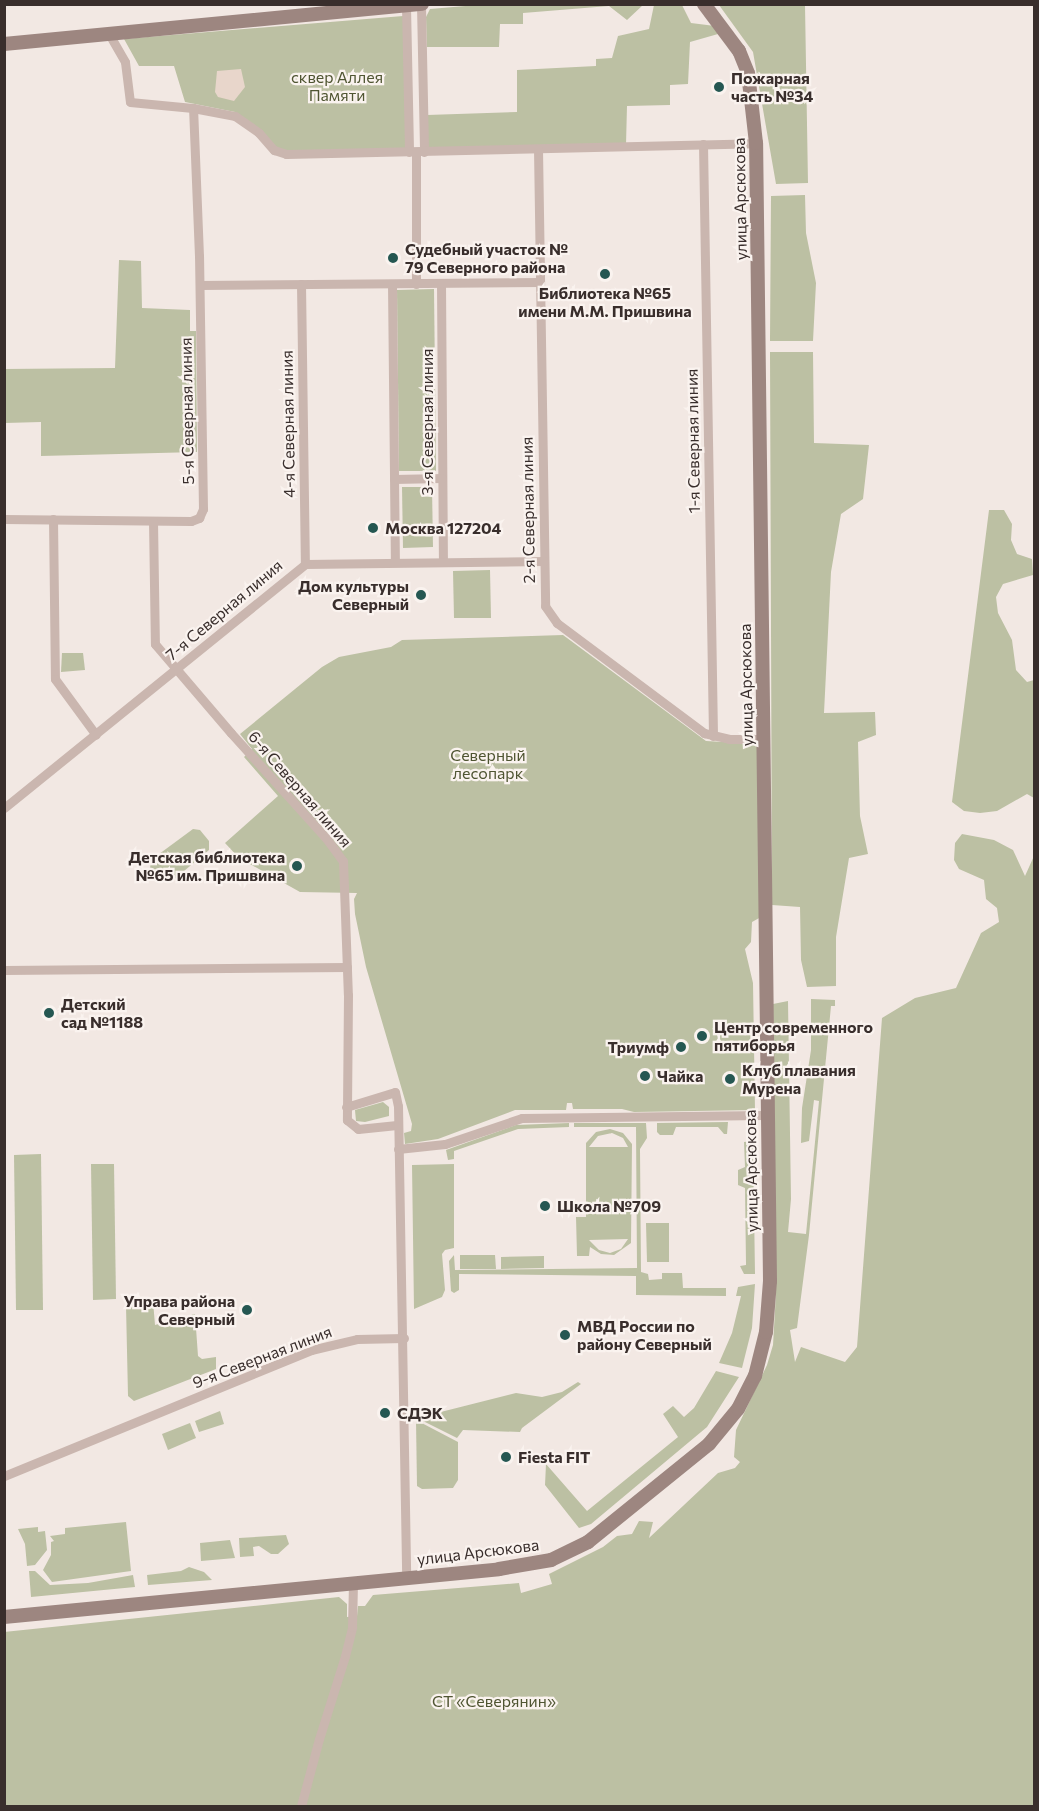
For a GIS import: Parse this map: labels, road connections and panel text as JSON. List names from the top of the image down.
{
  "streets": {
    "street": [
      "улица Арсюкова",
      "5-я Северная линия",
      "3-я Северная линия",
      "4-я Северная линия",
      "1-я Северная линия",
      "2-я Северная линия",
      "7-я Северная линия",
      "6-я Северная линия",
      "9-я Северная линия"
    ]
  },
  "crossings": [
    ["улица Арсюкова", "2-я Северная линия"],
    ["5-я Северная линия", "6-я Северная линия"],
    ["3-я Северная линия", "7-я Северная линия"],
    ["4-я Северная линия", "7-я Северная линия"],
    ["1-я Северная линия", "2-я Северная линия"],
    ["2-я Северная линия", "7-я Северная линия"],
    ["7-я Северная линия", "6-я Северная линия"]
  ],
  "parks": ["сквер Аллея Памяти", "Северный лесопарк", "СТ «Северянин»"],
  "places": [
    "Пожарная часть №34",
    "Судебный участок № 79 Северного района",
    "Библиотека №65 имени М.М. Пришвина",
    "Москва 127204",
    "Дом культуры Северный",
    "Детская библиотека №65 им. Пришвина",
    "Детский сад №1188",
    "Центр современного пятиборья",
    "Триумф",
    "Чайка",
    "Клуб плавания Мурена",
    "Школа №709",
    "Управа района Северный",
    "МВД России по району Северный",
    "СДЭК",
    "Fiesta FIT"
  ]
}
